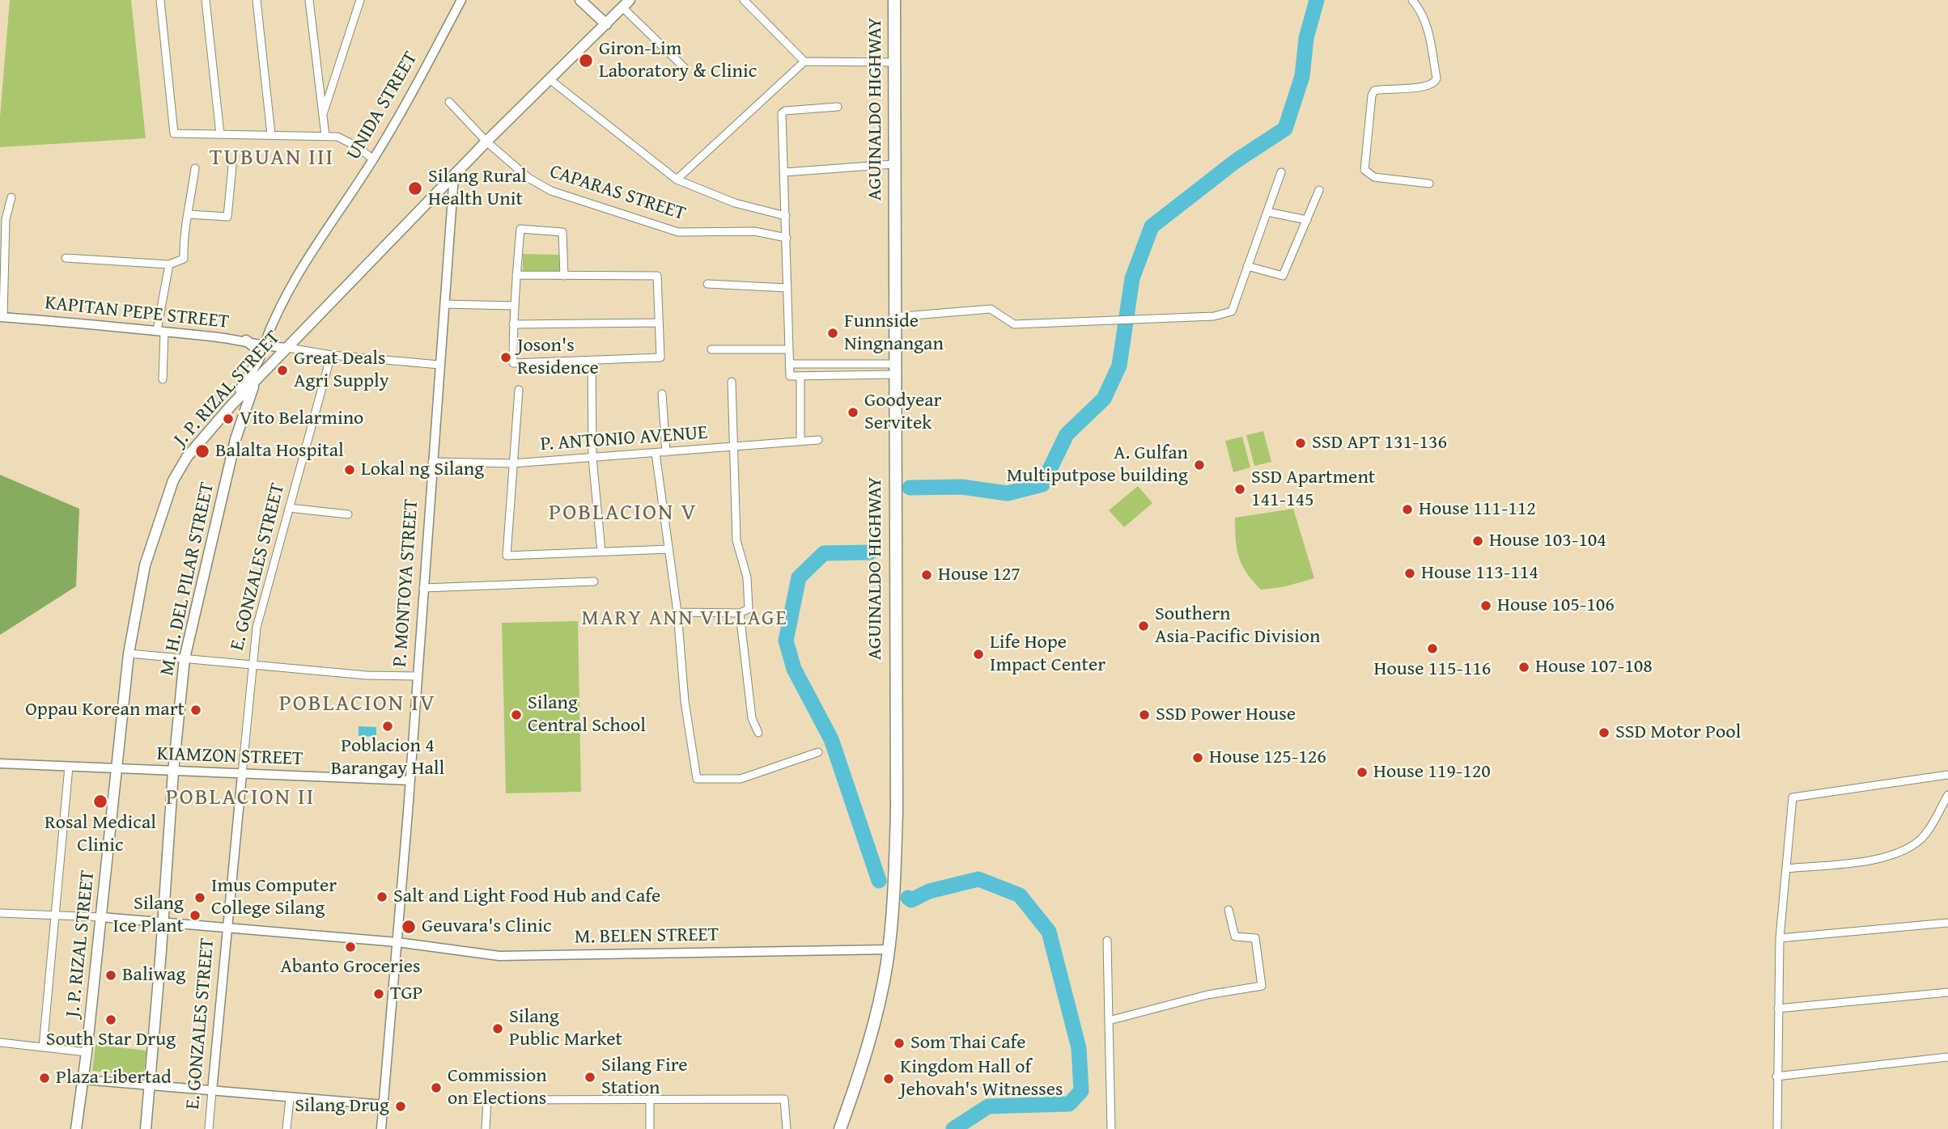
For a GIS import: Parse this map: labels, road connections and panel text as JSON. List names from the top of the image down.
{
  "streets": {
    "main road": ["AGUINALDO HIGHWAY", "J. P. RIZAL STREET", "M. H. DEL PILAR STREET"],
    "street": [
      "UNIDA STREET",
      "CAPARAS STREET",
      "KAPITAN PEPE STREET",
      "P. ANTONIO AVENUE",
      "E. GONZALES STREET",
      "P. MONTOYA STREET",
      "KIAMZON STREET",
      "M. BELEN STREET"
    ]
  },
  "crossings": [
    ["UNIDA STREET", "KAPITAN PEPE STREET"],
    ["AGUINALDO HIGHWAY", "M. BELEN STREET"],
    ["CAPARAS STREET", "J. P. RIZAL STREET"],
    ["KAPITAN PEPE STREET", "J. P. RIZAL STREET"],
    ["J. P. RIZAL STREET", "M. H. DEL PILAR STREET"],
    ["J. P. RIZAL STREET", "P. MONTOYA STREET"],
    ["J. P. RIZAL STREET", "KIAMZON STREET"],
    ["J. P. RIZAL STREET", "M. BELEN STREET"],
    ["P. ANTONIO AVENUE", "P. MONTOYA STREET"],
    ["E. GONZALES STREET", "KIAMZON STREET"],
    ["E. GONZALES STREET", "M. BELEN STREET"],
    ["M. H. DEL PILAR STREET", "KIAMZON STREET"],
    ["M. H. DEL PILAR STREET", "M. BELEN STREET"],
    ["P. MONTOYA STREET", "KIAMZON STREET"],
    ["P. MONTOYA STREET", "M. BELEN STREET"]
  ],
  "districts": [
    "TUBUAN III",
    "POBLACION V",
    "MARY ANN VILLAGE",
    "POBLACION IV",
    "POBLACION II"
  ],
  "places": [
    "Giron-Lim Laboratory & Clinic",
    "Silang Rural Health Unit",
    "Funnside Ningnangan",
    "Joson's Residence",
    "Great Deals Agri Supply",
    "Goodyear Servitek",
    "Vito Belarmino",
    "SSD APT 131-136",
    "Balalta Hospital",
    "A. Gulfan Multiputpose building",
    "Lokal ng Silang",
    "SSD Apartment 141-145",
    "House 111-112",
    "House 103-104",
    "House 113-114",
    "House 127",
    "House 105-106",
    "Southern Asia-Pacific Division",
    "House 115-116",
    "Life Hope Impact Center",
    "House 107-108",
    "Oppau Korean mart",
    "Silang Central School",
    "SSD Power House",
    "Poblacion 4 Barangay Hall",
    "SSD Motor Pool",
    "House 125-126",
    "House 119-120",
    "Rosal Medical Clinic",
    "Salt and Light Food Hub and Cafe",
    "Imus Computer College Silang",
    "Silang Ice Plant",
    "Geuvara's Clinic",
    "Abanto Groceries",
    "Baliwag",
    "TGP",
    "South Star Drug",
    "Silang Public Market",
    "Som Thai Cafe",
    "Silang Fire Station",
    "Plaza Libertad",
    "Kingdom Hall of Jehovah's Witnesses",
    "Commission on Elections",
    "Silang Drug"
  ]
}
